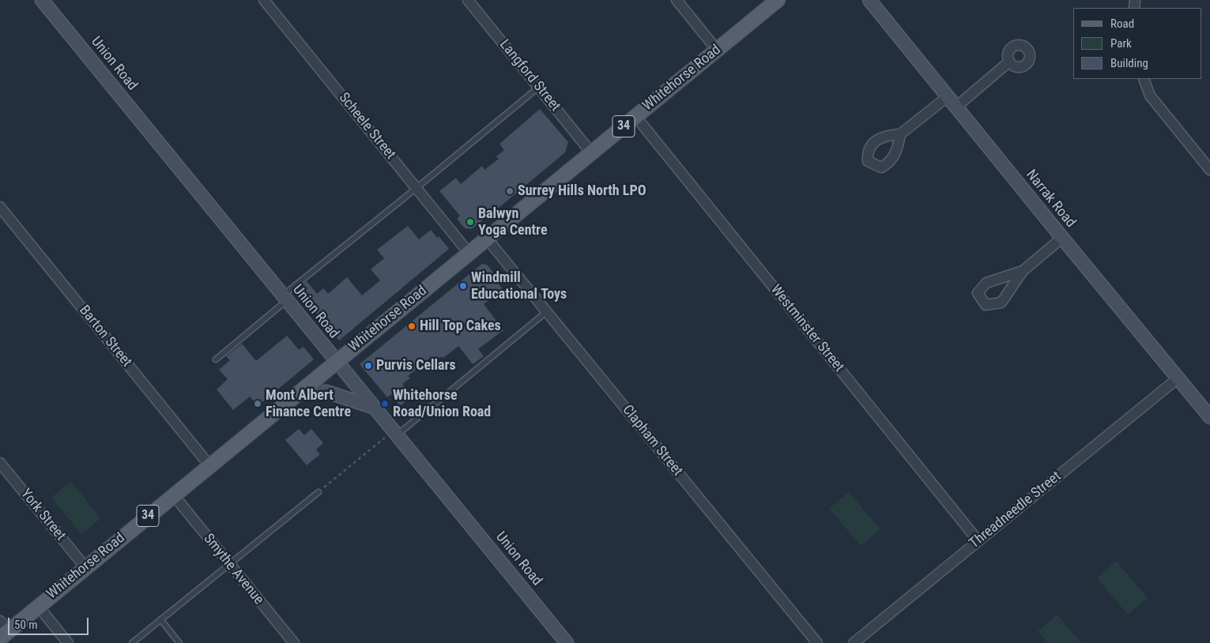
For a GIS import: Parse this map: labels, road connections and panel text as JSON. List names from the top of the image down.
{
  "streets": {
    "main road": [
      "Union Road",
      "Whitehorse Road",
      "34",
      "Narrak Road"
    ],
    "street": [
      "Langford Street",
      "Scheele Street",
      "Westminster Street",
      "Barton Street",
      "Clapham Street",
      "Threadneedle Street",
      "York Street",
      "Smythe Avenue"
    ]
  },
  "crossings": [
    ["Union Road", "Whitehorse Road"],
    ["Langford Street", "Whitehorse Road"],
    ["Whitehorse Road", "Scheele Street"],
    ["Whitehorse Road", "Westminster Street"],
    ["Whitehorse Road", "Barton Street"],
    ["Whitehorse Road", "Clapham Street"],
    ["Whitehorse Road", "York Street"],
    ["Whitehorse Road", "Smythe Avenue"],
    ["Narrak Road", "Threadneedle Street"],
    ["Westminster Street", "Threadneedle Street"]
  ],
  "places": [
    "Surrey Hills North LPO",
    "Balwyn Yoga Centre",
    "Windmill Educational Toys",
    "Hill Top Cakes",
    "Purvis Cellars",
    "Mont Albert Finance Centre",
    "Whitehorse Road/Union Road"
  ],
  "legend": ["Road", "Park", "Building"],
  "scale_bar": "50 m"
}
